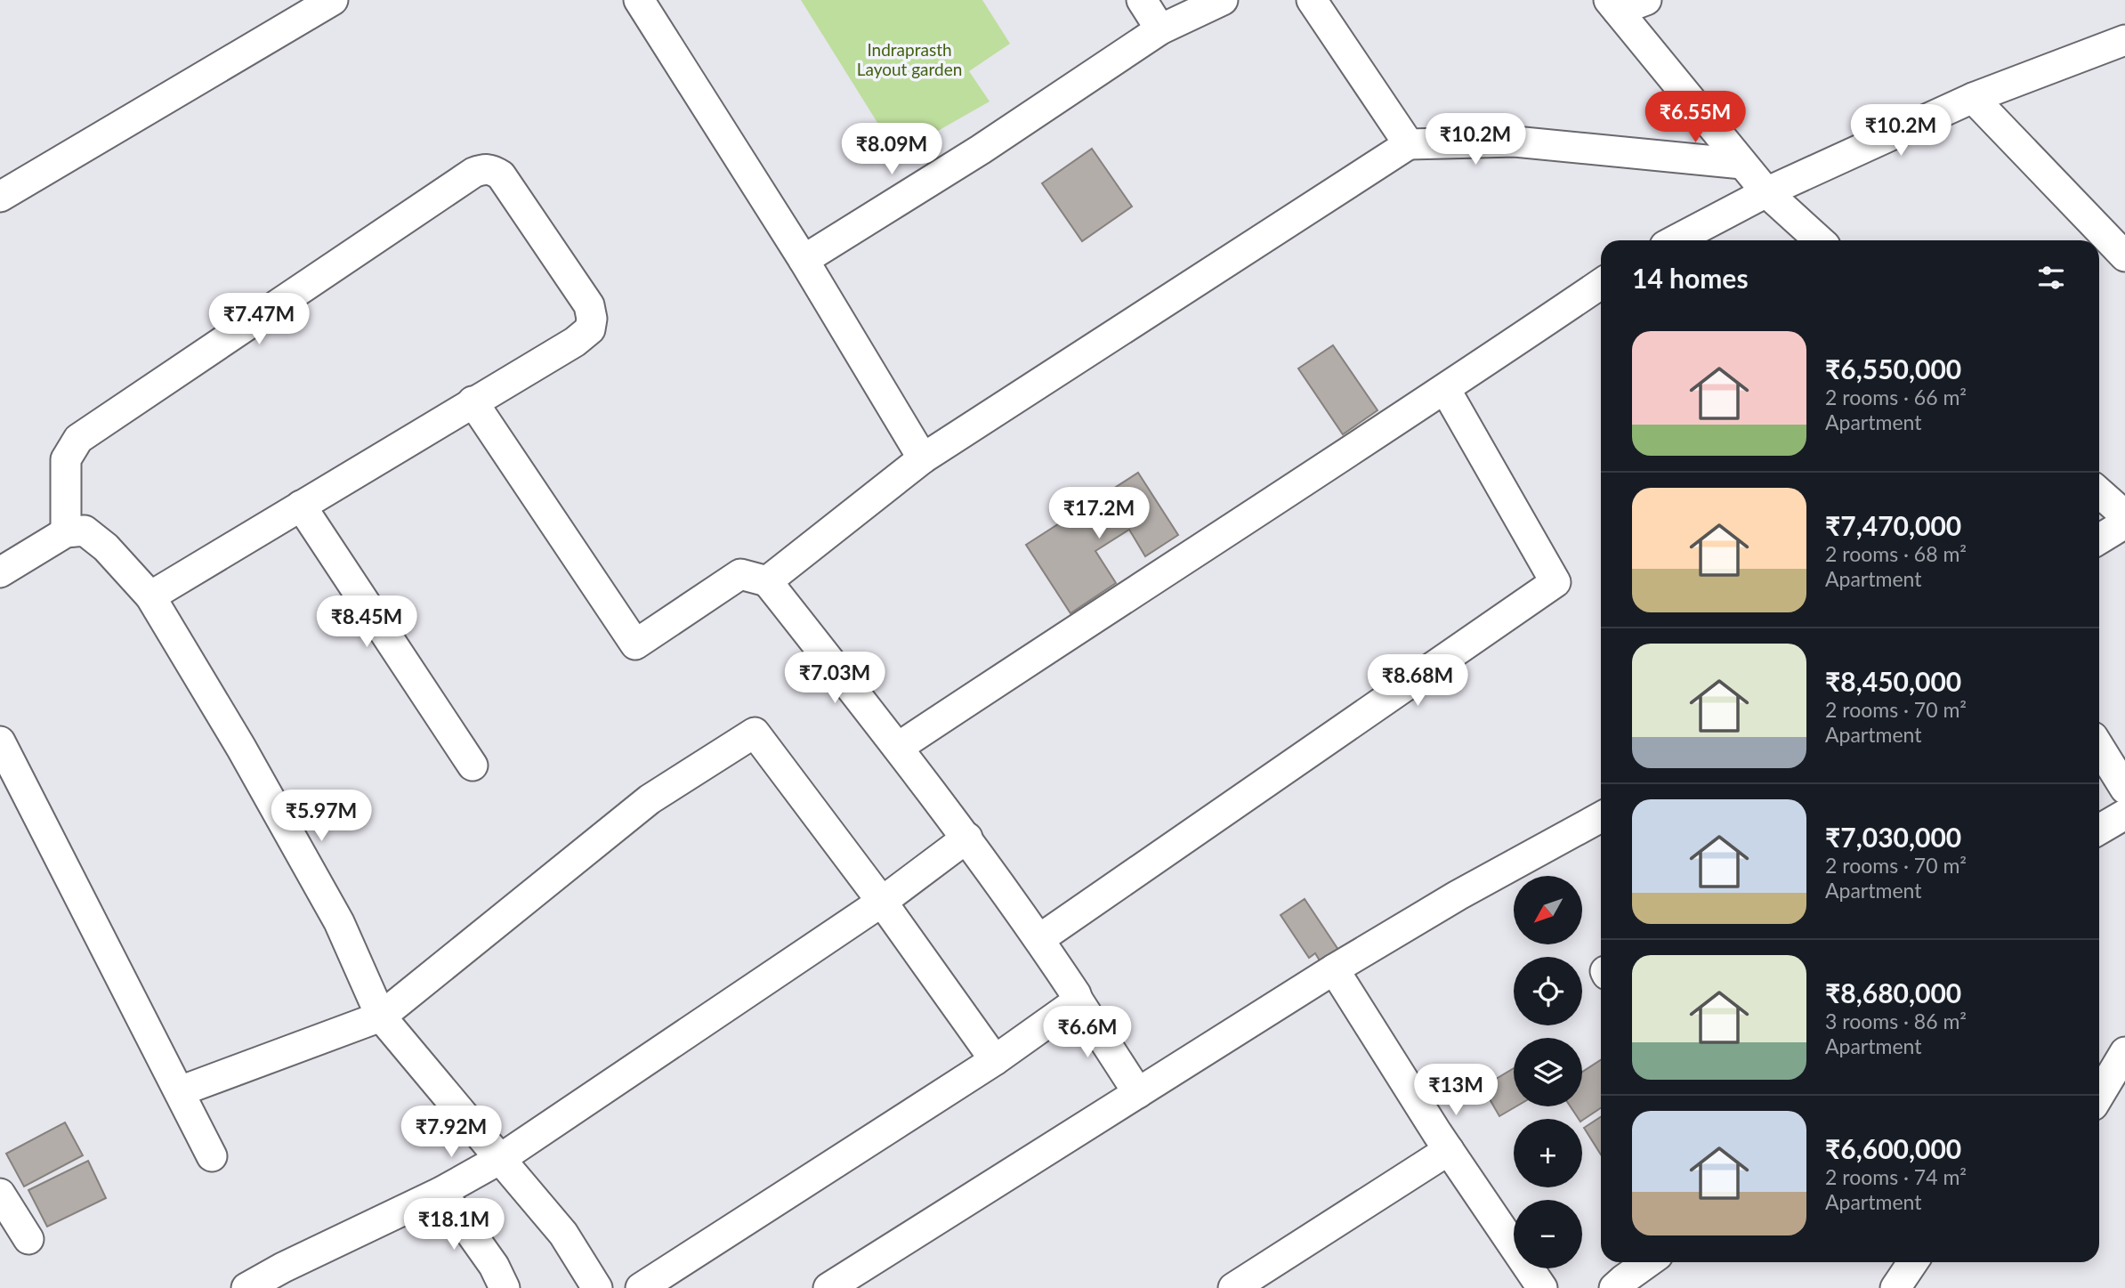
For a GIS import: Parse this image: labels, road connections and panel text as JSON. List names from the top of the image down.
{
  "parks": ["Indraprasth Layout garden"],
  "north": "bottom left",
  "page": {
    "price": [
      "₹6.55M",
      "₹10.2M",
      "₹10.2M",
      "₹8.09M",
      "₹7.47M",
      "₹17.2M",
      "₹8.45M",
      "₹7.03M",
      "₹8.68M",
      "₹5.97M",
      "₹6.6M",
      "₹13M",
      "₹7.92M",
      "₹18.1M"
    ],
    "heading": "14 homes",
    "list": [
      {
        "name": "₹6,550,000",
        "note": "2 rooms · 66 m² · Apartment"
      },
      {
        "name": "₹7,470,000",
        "note": "2 rooms · 68 m² · Apartment"
      },
      {
        "name": "₹8,450,000",
        "note": "2 rooms · 70 m² · Apartment"
      },
      {
        "name": "₹7,030,000",
        "note": "2 rooms · 70 m² · Apartment"
      },
      {
        "name": "₹8,680,000",
        "note": "3 rooms · 86 m² · Apartment"
      },
      {
        "name": "₹6,600,000",
        "note": "2 rooms · 74 m² · Apartment"
      }
    ],
    "map_buttons": ["+", "−"]
  }
}
